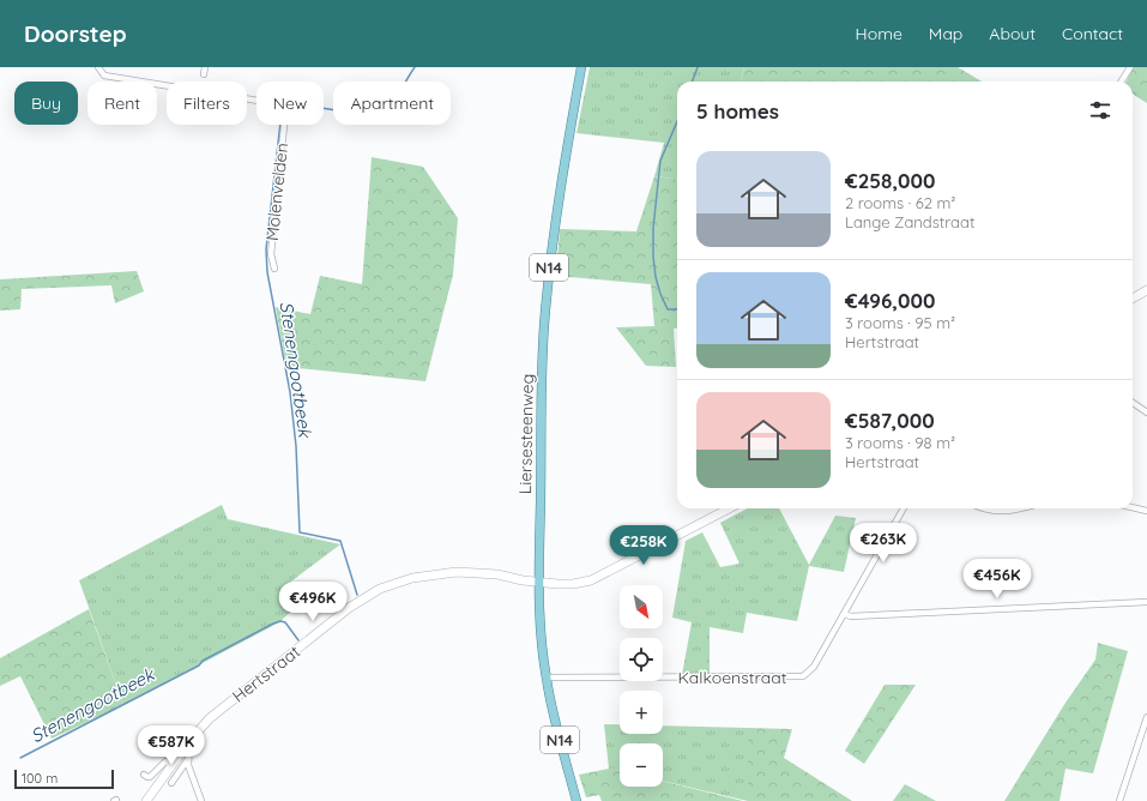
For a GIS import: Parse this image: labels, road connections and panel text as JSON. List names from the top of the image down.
{
  "streets": {
    "main road": ["N14", "Liersesteenweg"],
    "street": ["Molenvelden", "Hertstraat", "Kalkoenstraat"]
  },
  "crossings": [
    ["Liersesteenweg", "Hertstraat"],
    ["Liersesteenweg", "Kalkoenstraat"]
  ],
  "water": ["Stenengootbeek"],
  "scale_bar": "100 m",
  "north": "bottom right",
  "page": {
    "header": "Doorstep",
    "nav": [
      "Home",
      "Map",
      "About",
      "Contact"
    ],
    "chip": [
      "Buy",
      "Rent",
      "Filters",
      "New",
      "Apartment"
    ],
    "heading": "5 homes",
    "list": [
      {
        "name": "€258,000",
        "note": "2 rooms · 62 m² · Lange Zandstraat"
      },
      {
        "name": "€496,000",
        "note": "3 rooms · 95 m² · Hertstraat"
      },
      {
        "name": "€587,000",
        "note": "3 rooms · 98 m² · Hertstraat"
      }
    ],
    "price": [
      "€263K",
      "€258K",
      "€456K",
      "€496K",
      "€587K"
    ],
    "map_buttons": ["+", "−"],
    "scale": "100 m"
  }
}
